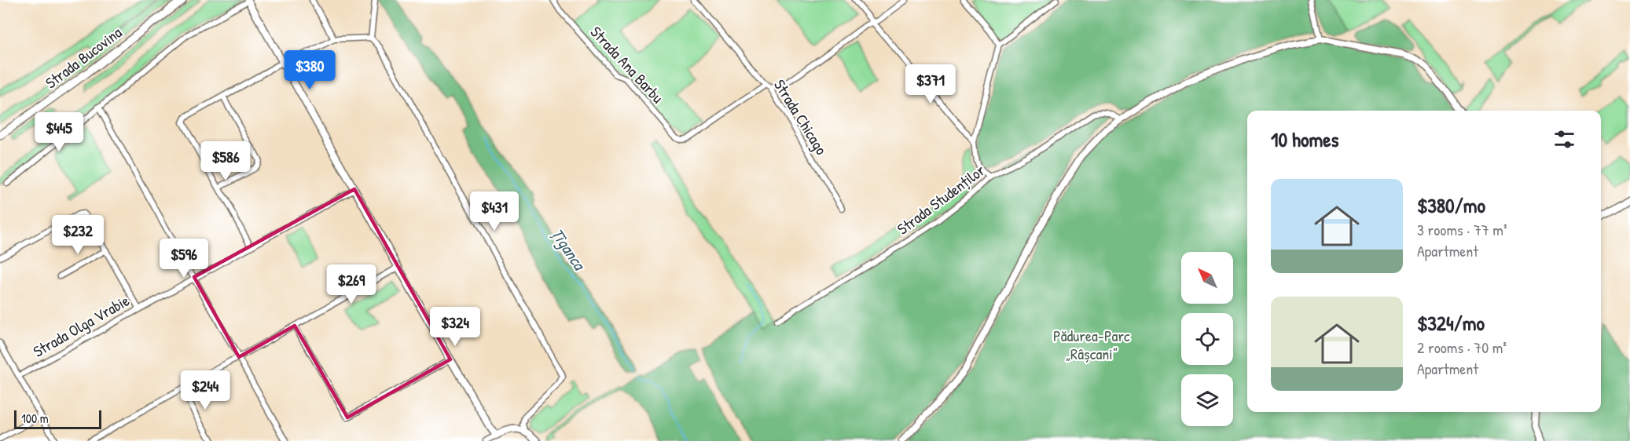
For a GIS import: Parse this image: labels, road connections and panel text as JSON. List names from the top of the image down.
{
  "streets": {
    "main road": ["Strada Bucovina"],
    "street": [
      "Strada Ana Barbu",
      "Strada Chicago",
      "Strada Studenților",
      "Strada Olga Vrabie"
    ]
  },
  "crossings": [
    ["Strada Ana Barbu", "Strada Chicago"]
  ],
  "water": ["Țîganca"],
  "parks": ["Pădurea-Parc „Râșcani”"],
  "scale_bar": "100 m",
  "north": "top left",
  "page": {
    "price": [
      "$380",
      "$371",
      "$445",
      "$586",
      "$431",
      "$232",
      "$596",
      "$269",
      "$324",
      "$244"
    ],
    "heading": "10 homes",
    "list": [
      {
        "name": "$380/mo",
        "note": "3 rooms · 77 m² · Apartment"
      },
      {
        "name": "$324/mo",
        "note": "2 rooms · 70 m² · Apartment"
      }
    ],
    "scale": "100 m"
  }
}
